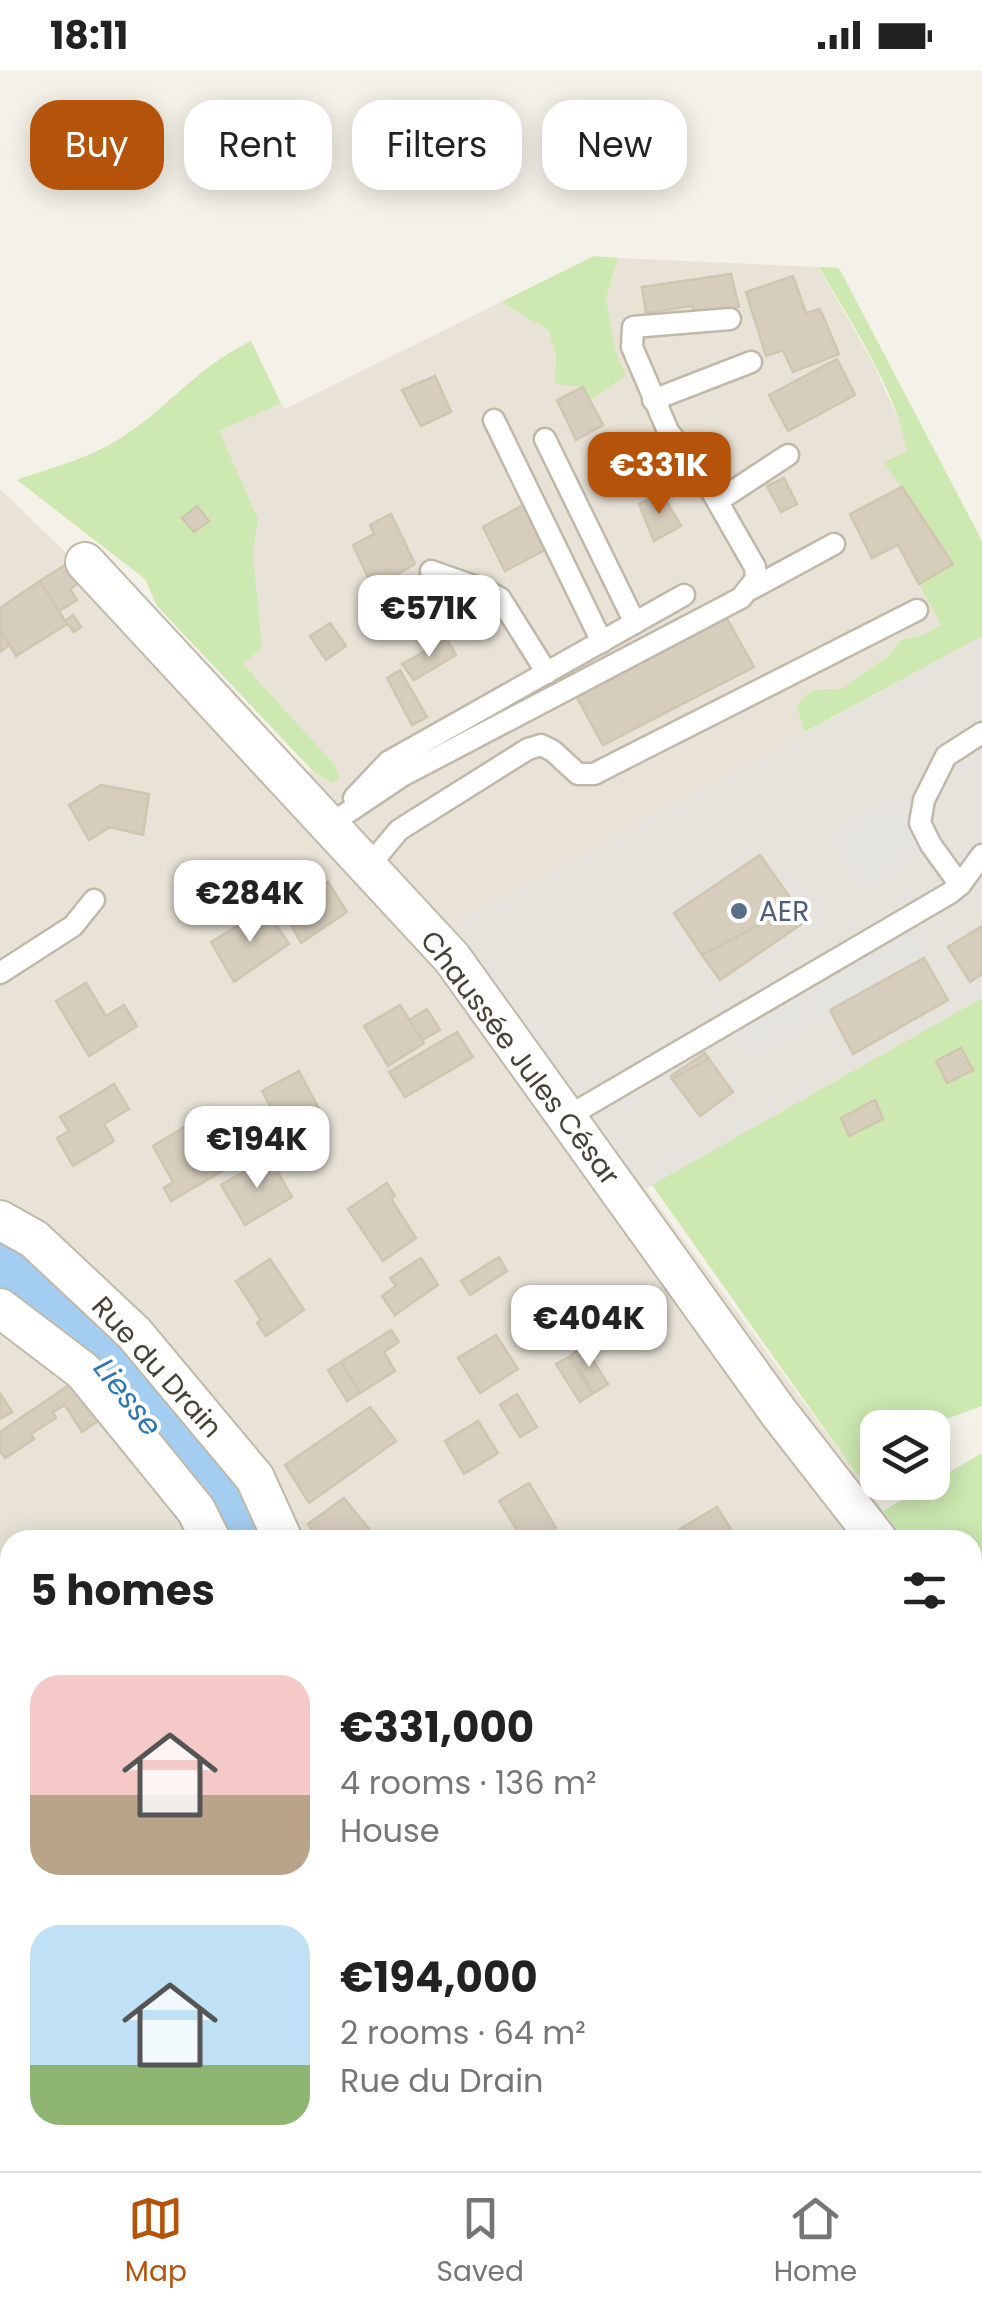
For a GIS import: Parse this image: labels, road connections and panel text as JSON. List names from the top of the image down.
{
  "streets": {
    "street": ["Chaussée Jules César", "Rue du Drain"]
  },
  "water": ["Liesse"],
  "places": ["AER"],
  "page": {
    "status": "18:11",
    "chip": [
      "Buy",
      "Rent",
      "Filters",
      "New"
    ],
    "price": [
      "€331K",
      "€571K",
      "€284K",
      "€194K",
      "€404K"
    ],
    "heading": "5 homes",
    "list": [
      {
        "name": "€331,000",
        "note": "4 rooms · 136 m² · House"
      },
      {
        "name": "€194,000",
        "note": "2 rooms · 64 m² · Rue du Drain"
      }
    ],
    "tabs": ["Map", "Saved", "Home"]
  }
}
